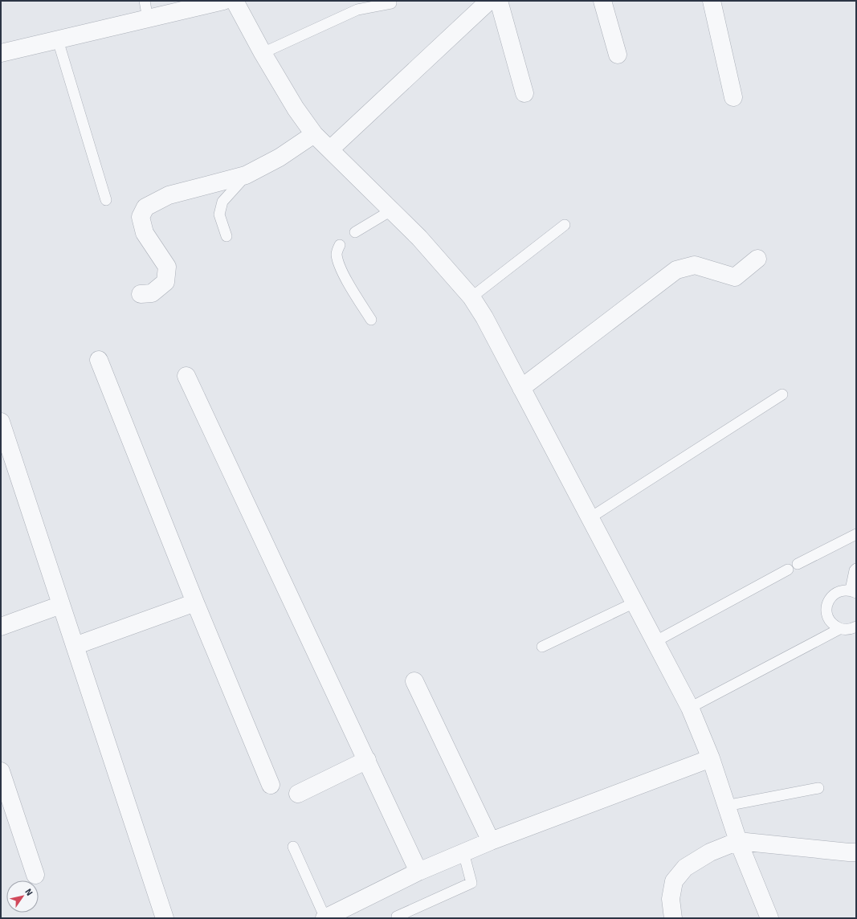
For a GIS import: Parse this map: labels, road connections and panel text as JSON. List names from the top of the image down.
{
  "north": "top right"
}
